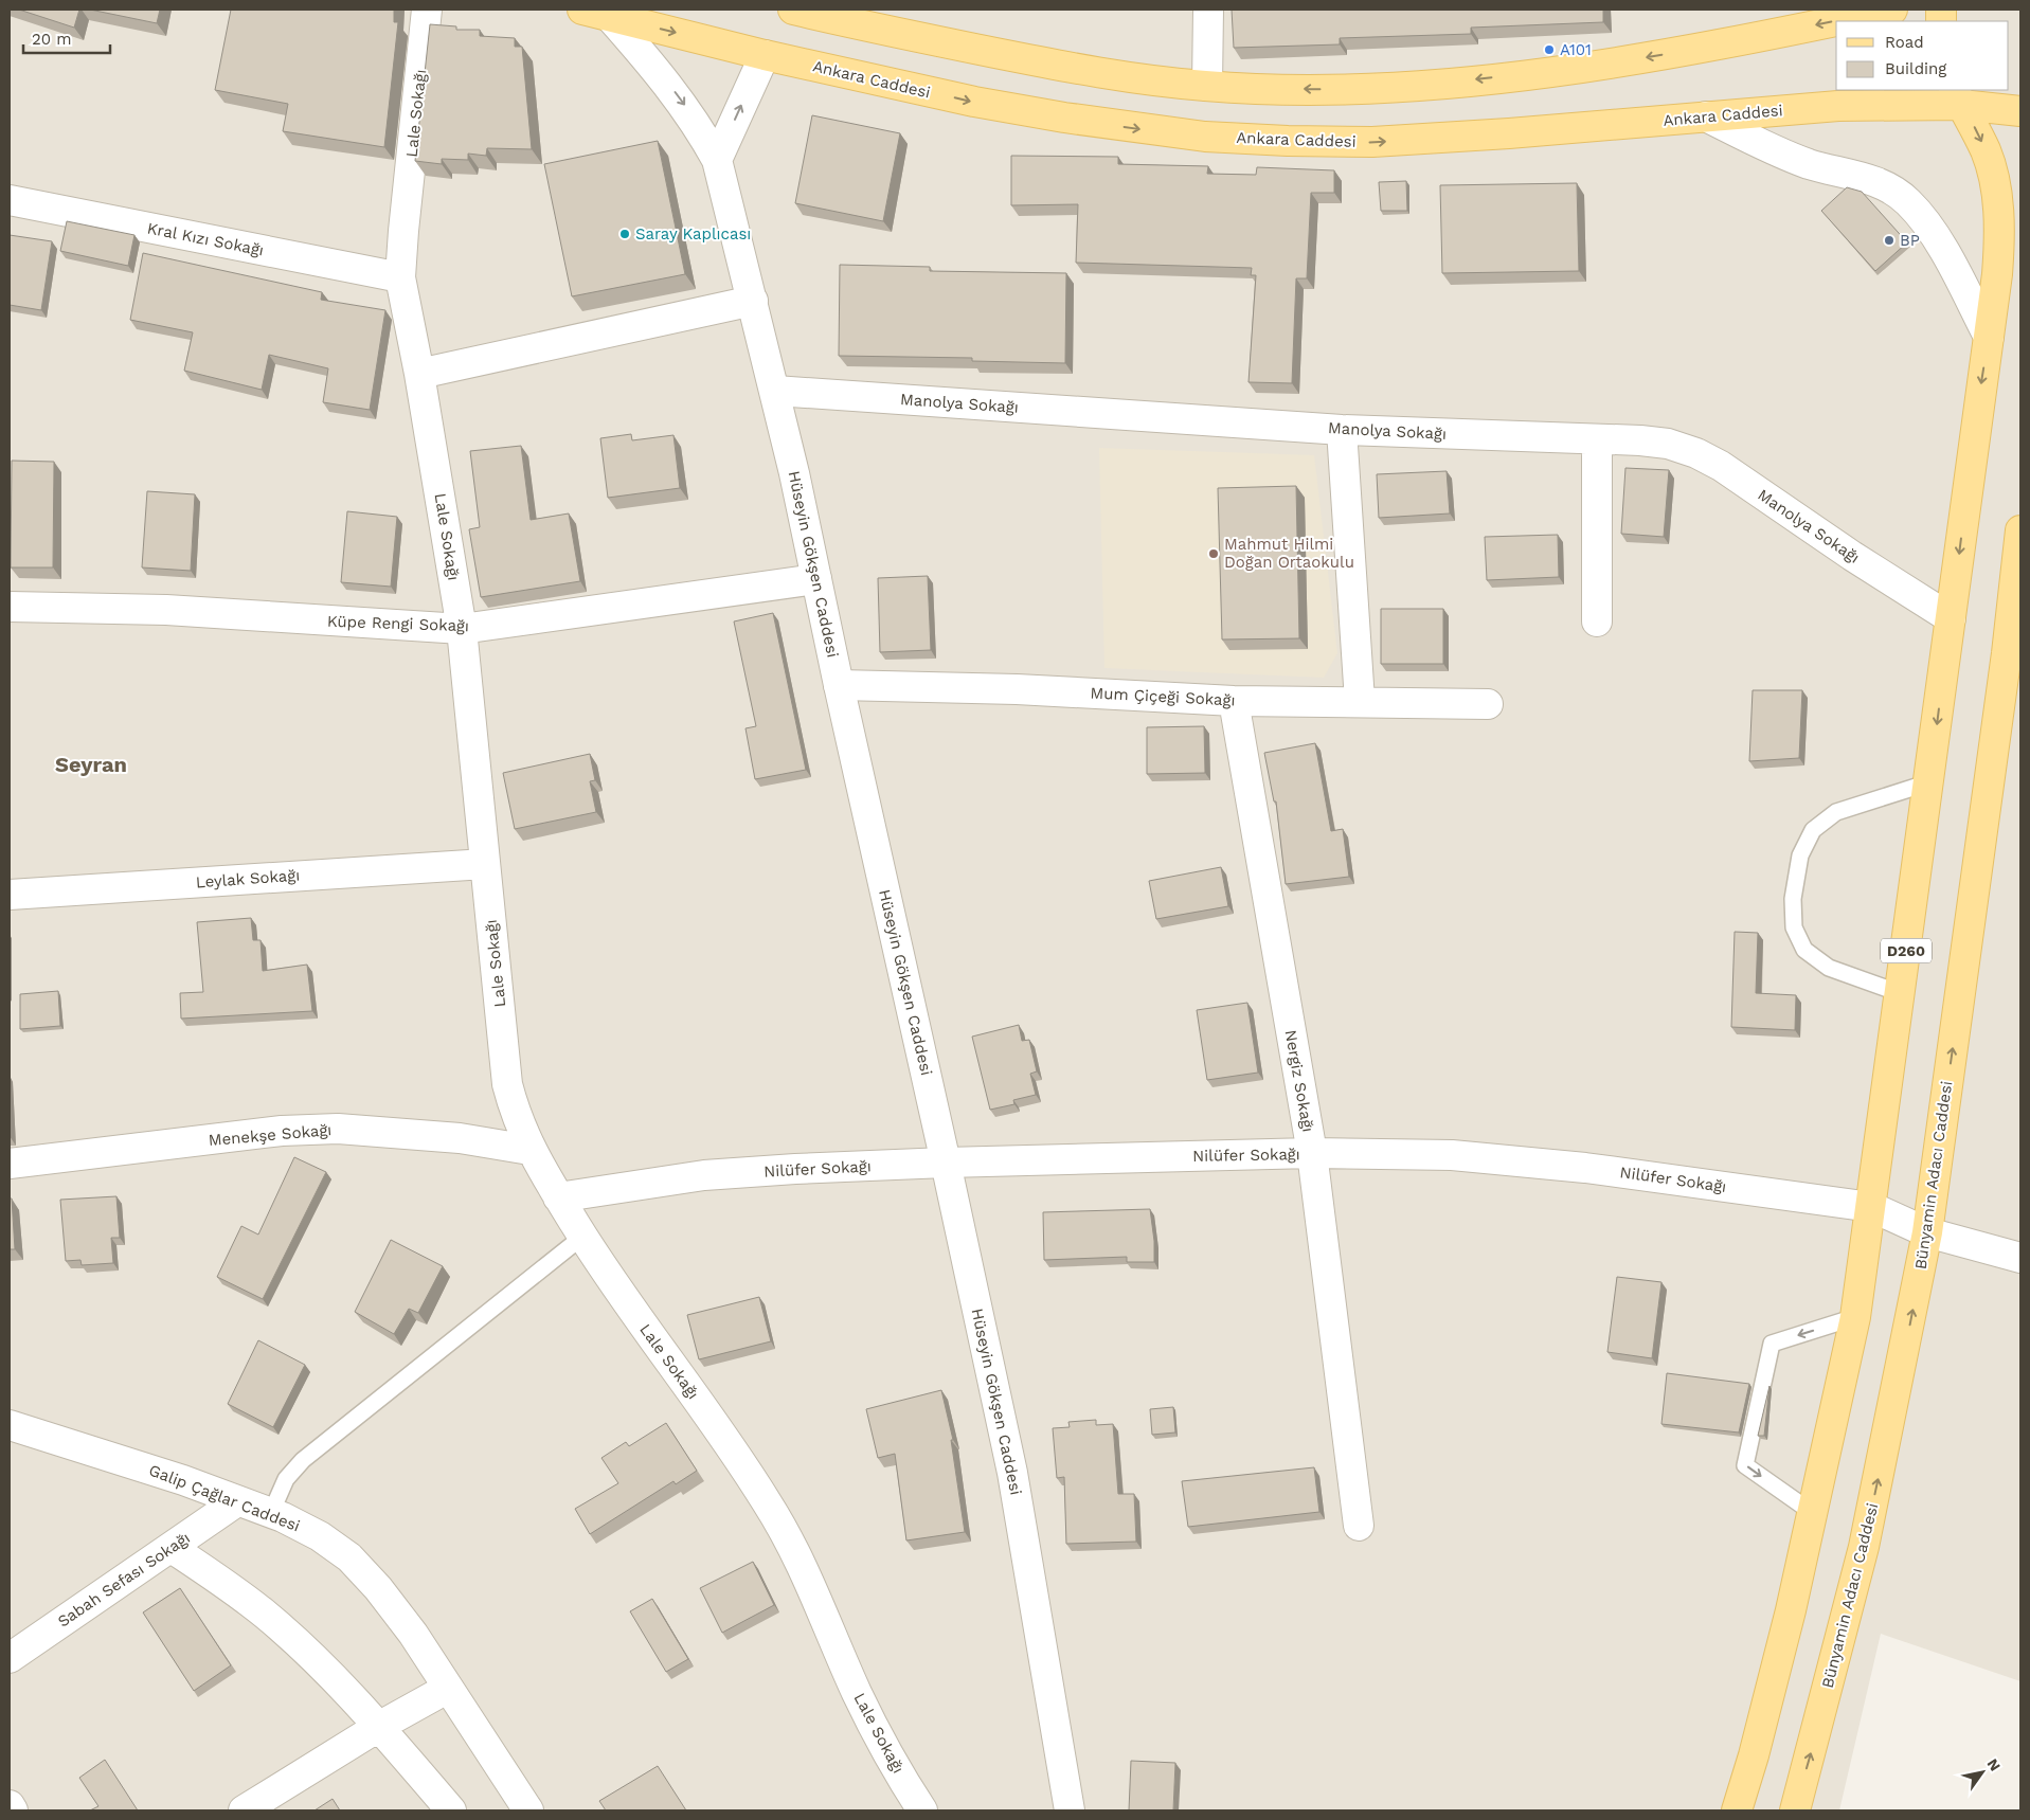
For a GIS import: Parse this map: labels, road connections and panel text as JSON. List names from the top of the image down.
{
  "streets": {
    "main road": ["Ankara Caddesi", "D260", "Bünyamin Adacı Caddesi"],
    "street": [
      "Lale Sokağı",
      "Kral Kızı Sokağı",
      "Manolya Sokağı",
      "Hüseyin Gökşen Caddesi",
      "Küpe Rengi Sokağı",
      "Mum Çiçeği Sokağı",
      "Leylak Sokağı",
      "Nergiz Sokağı",
      "Menekşe Sokağı",
      "Nilüfer Sokağı",
      "Galip Çağlar Caddesi",
      "Sabah Sefası Sokağı"
    ]
  },
  "crossings": [
    ["Ankara Caddesi", "Hüseyin Gökşen Caddesi"],
    ["Ankara Caddesi", "D260"],
    ["Lale Sokağı", "Kral Kızı Sokağı"],
    ["Lale Sokağı", "Küpe Rengi Sokağı"],
    ["Lale Sokağı", "Leylak Sokağı"],
    ["Lale Sokağı", "Menekşe Sokağı"],
    ["Lale Sokağı", "Nilüfer Sokağı"],
    ["Manolya Sokağı", "Hüseyin Gökşen Caddesi"],
    ["Manolya Sokağı", "D260"],
    ["Hüseyin Gökşen Caddesi", "Küpe Rengi Sokağı"],
    ["Hüseyin Gökşen Caddesi", "Mum Çiçeği Sokağı"],
    ["Hüseyin Gökşen Caddesi", "Nilüfer Sokağı"],
    ["Mum Çiçeği Sokağı", "Nergiz Sokağı"],
    ["D260", "Nilüfer Sokağı"],
    ["Nergiz Sokağı", "Nilüfer Sokağı"],
    ["Nilüfer Sokağı", "Bünyamin Adacı Caddesi"],
    ["Galip Çağlar Caddesi", "Sabah Sefası Sokağı"]
  ],
  "districts": ["Seyran"],
  "places": [
    "A101",
    "Saray Kaplıcası",
    "BP",
    "Mahmut Hilmi Doğan Ortaokulu"
  ],
  "legend": ["Road", "Building"],
  "scale_bar": "20 m",
  "north": "top right"
}
